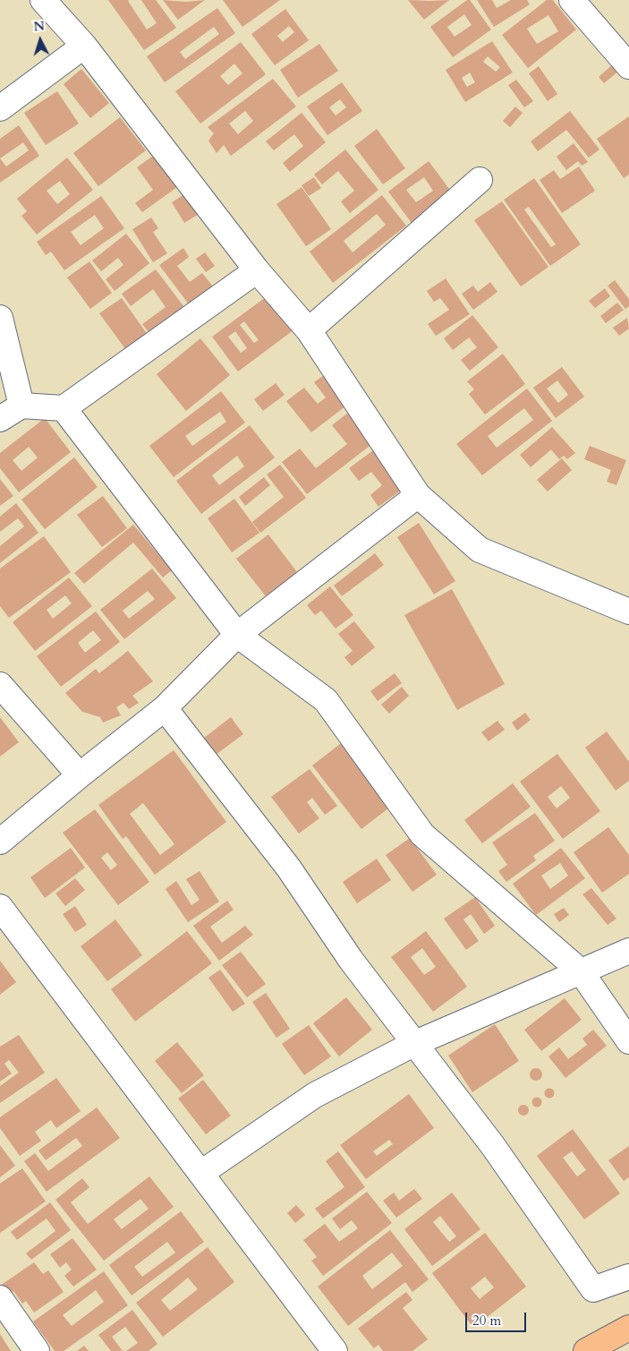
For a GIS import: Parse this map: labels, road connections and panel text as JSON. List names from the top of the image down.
{
  "scale_bar": "20 m",
  "north": "top"
}
